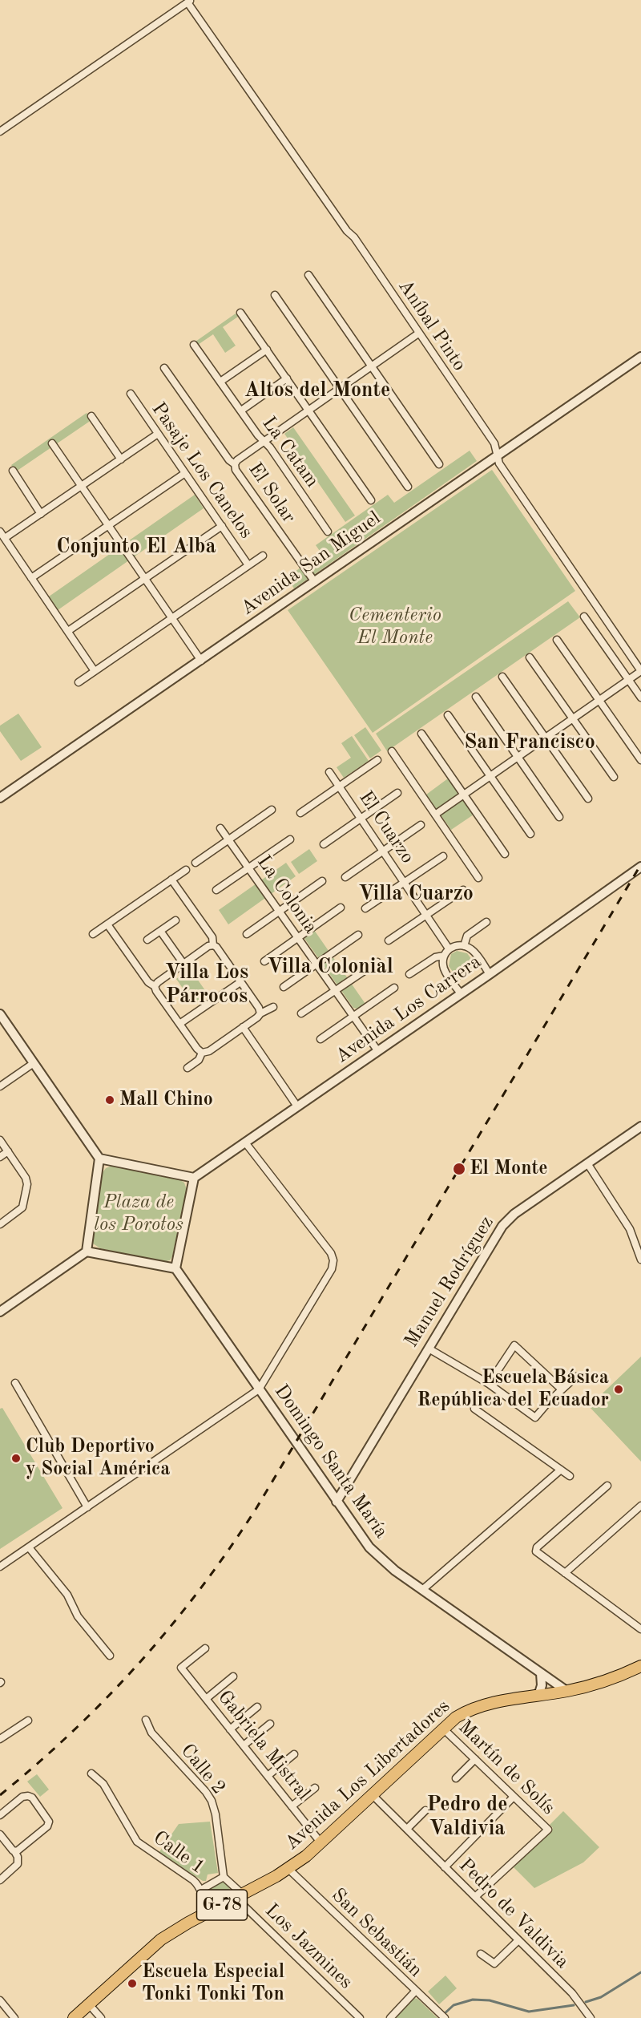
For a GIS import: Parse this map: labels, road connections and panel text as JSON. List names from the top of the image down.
{
  "streets": {
    "main road": ["Avenida Los Libertadores", "G-78"],
    "street": [
      "Aníbal Pinto",
      "La Catam",
      "Pasaje Los Canelos",
      "El Solar",
      "Avenida San Miguel",
      "El Cuarzo",
      "La Colonia",
      "Avenida Los Carrera",
      "Manuel Rodríguez",
      "Domingo Santa María",
      "Gabriela Mistral",
      "Martín de Solís",
      "Calle 2",
      "Calle 1",
      "Pedro de Valdivia",
      "San Sebastián",
      "Los Jazmines"
    ]
  },
  "crossings": [
    ["Aníbal Pinto", "El Solar"],
    ["Aníbal Pinto", "Avenida San Miguel"],
    ["La Catam", "El Solar"],
    ["El Solar", "Avenida San Miguel"],
    ["La Colonia", "Avenida Los Carrera"],
    ["Manuel Rodríguez", "Domingo Santa María"],
    ["Domingo Santa María", "Avenida Los Libertadores"],
    ["Gabriela Mistral", "Avenida Los Libertadores"],
    ["Martín de Solís", "Avenida Los Libertadores"],
    ["Martín de Solís", "Pedro de Valdivia"],
    ["Avenida Los Libertadores", "Calle 1"],
    ["Avenida Los Libertadores", "Pedro de Valdivia"],
    ["Avenida Los Libertadores", "San Sebastián"],
    ["Avenida Los Libertadores", "Los Jazmines"]
  ],
  "districts": [
    "Altos del Monte",
    "Conjunto El Alba",
    "San Francisco",
    "Villa Cuarzo",
    "Villa Colonial",
    "Villa Los Párrocos",
    "Pedro de Valdivia"
  ],
  "parks": ["Cementerio El Monte", "Plaza de los Porotos"],
  "places": [
    "Mall Chino",
    "El Monte",
    "Escuela Básica República del Ecuador",
    "Club Deportivo y Social América",
    "Escuela Especial Tonki Tonki Ton"
  ]
}
